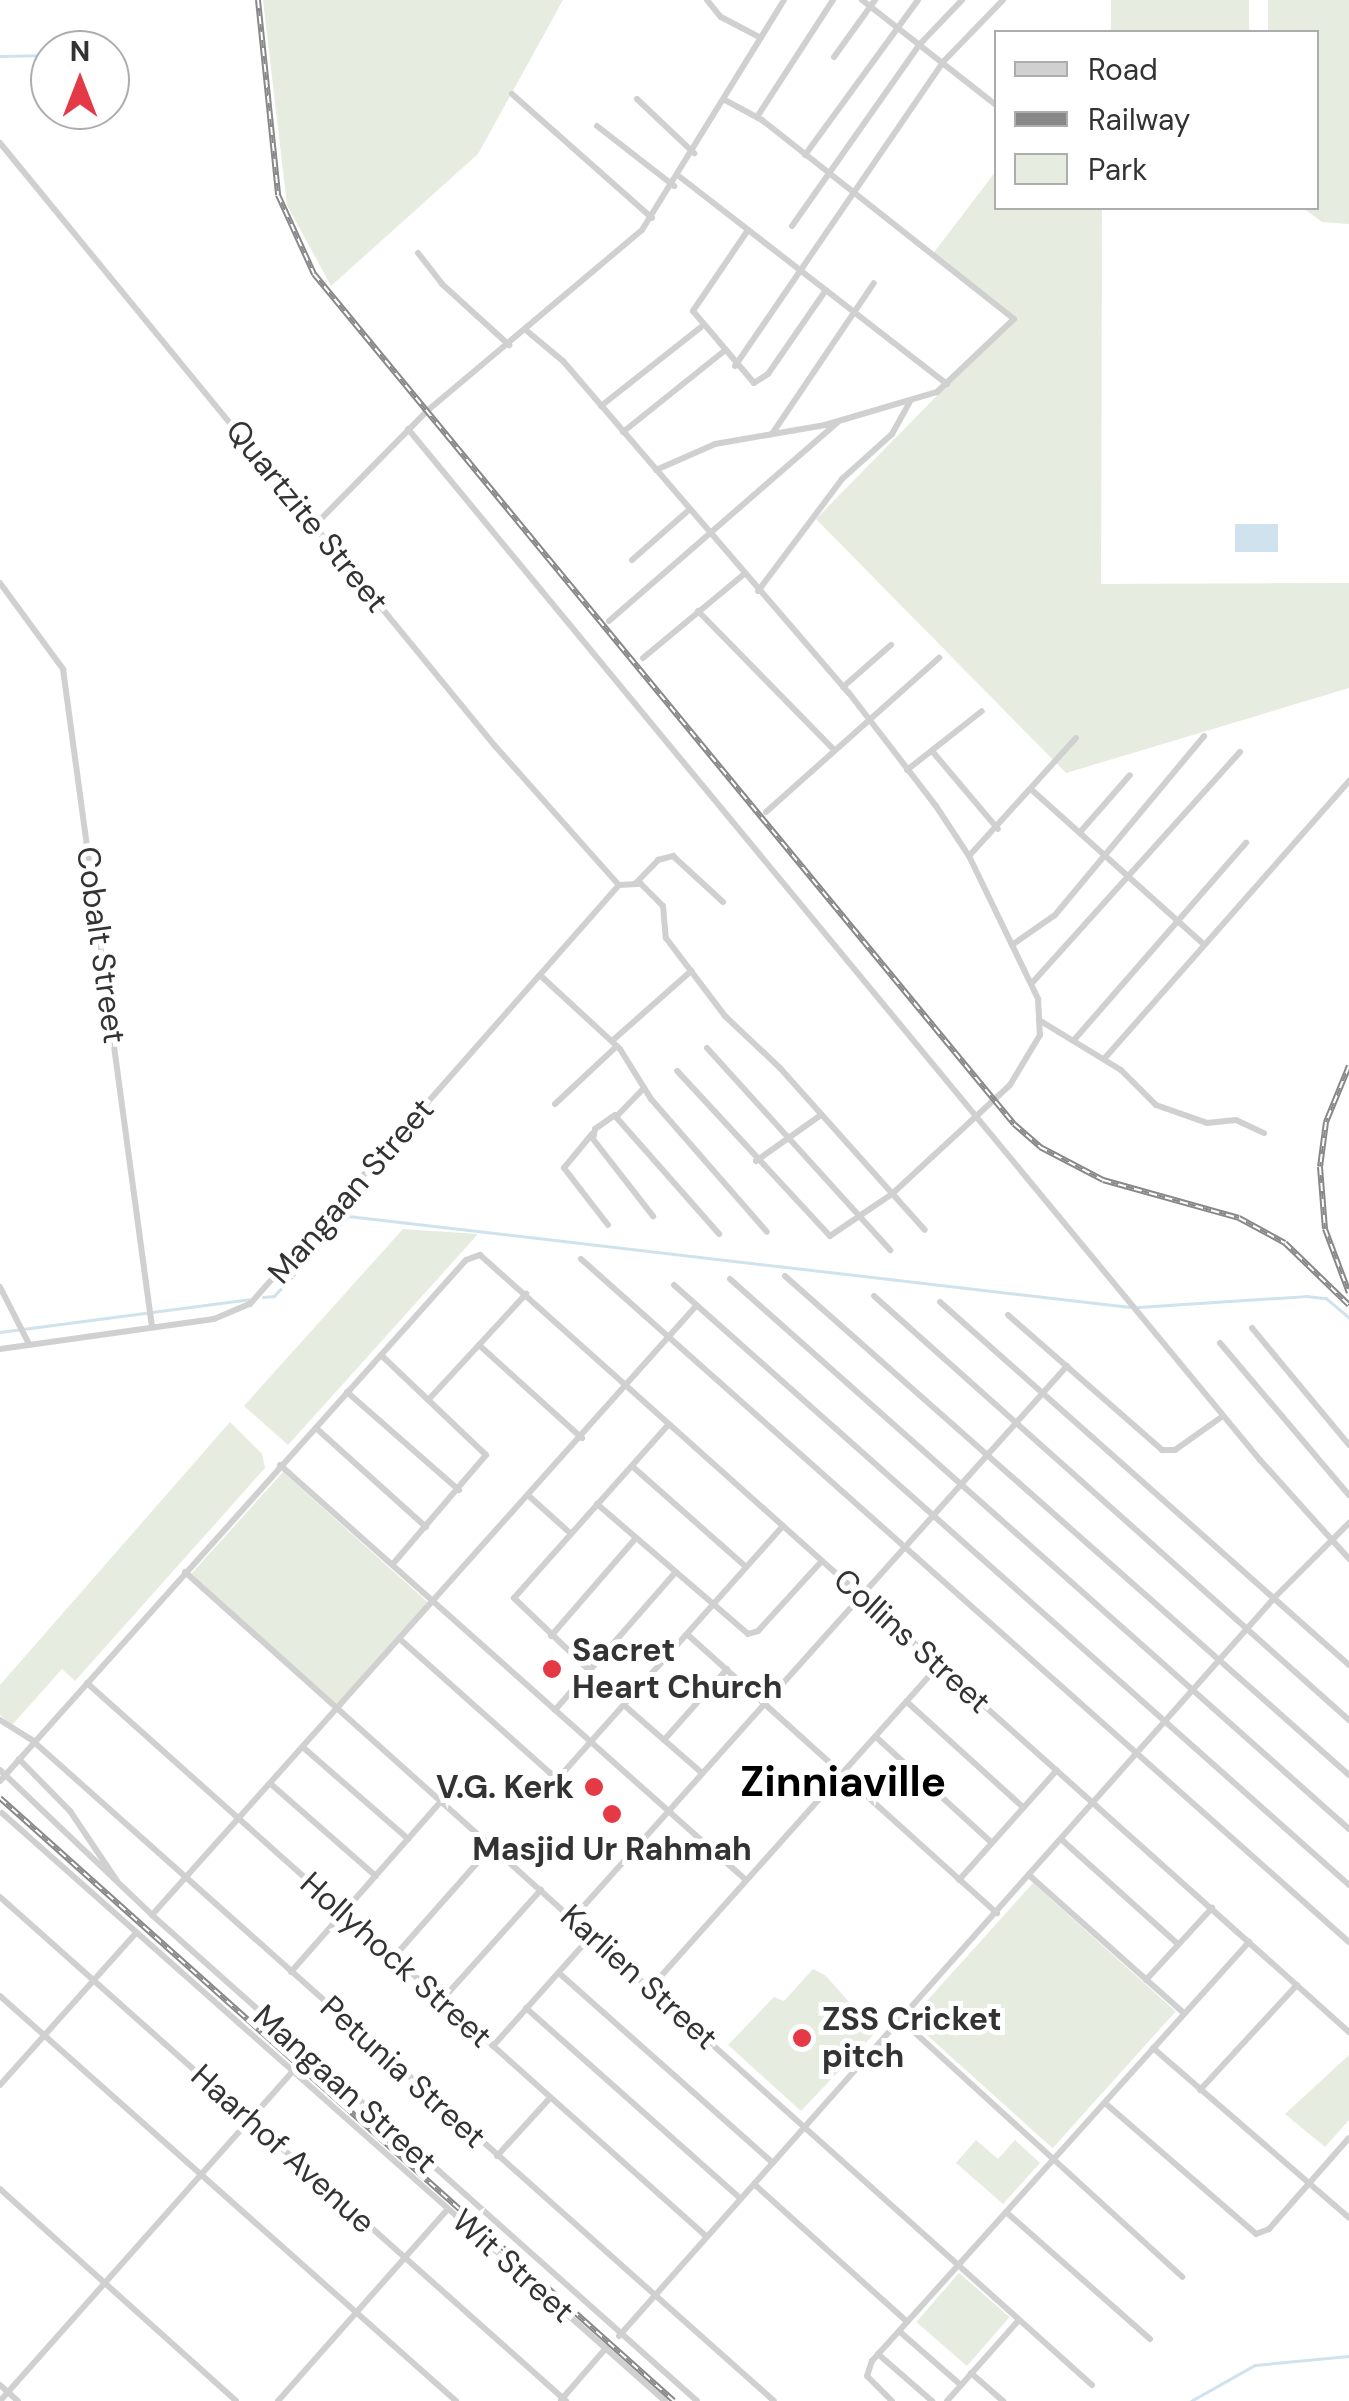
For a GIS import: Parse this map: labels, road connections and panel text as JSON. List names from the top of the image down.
{
  "streets": {
    "street": [
      "Quartzite Street",
      "Cobalt Street",
      "Mangaan Street",
      "Collins Street",
      "Hollyhock Street",
      "Karlien Street",
      "Petunia Street",
      "Haarhof Avenue",
      "Wit Street"
    ]
  },
  "crossings": [
    ["Quartzite Street", "Mangaan Street"],
    ["Cobalt Street", "Mangaan Street"]
  ],
  "districts": ["Zinniaville"],
  "places": [
    "Sacret Heart Church",
    "V.G. Kerk",
    "Masjid Ur Rahmah",
    "ZSS Cricket pitch"
  ],
  "legend": ["Road", "Railway", "Park"],
  "north": "top"
}
